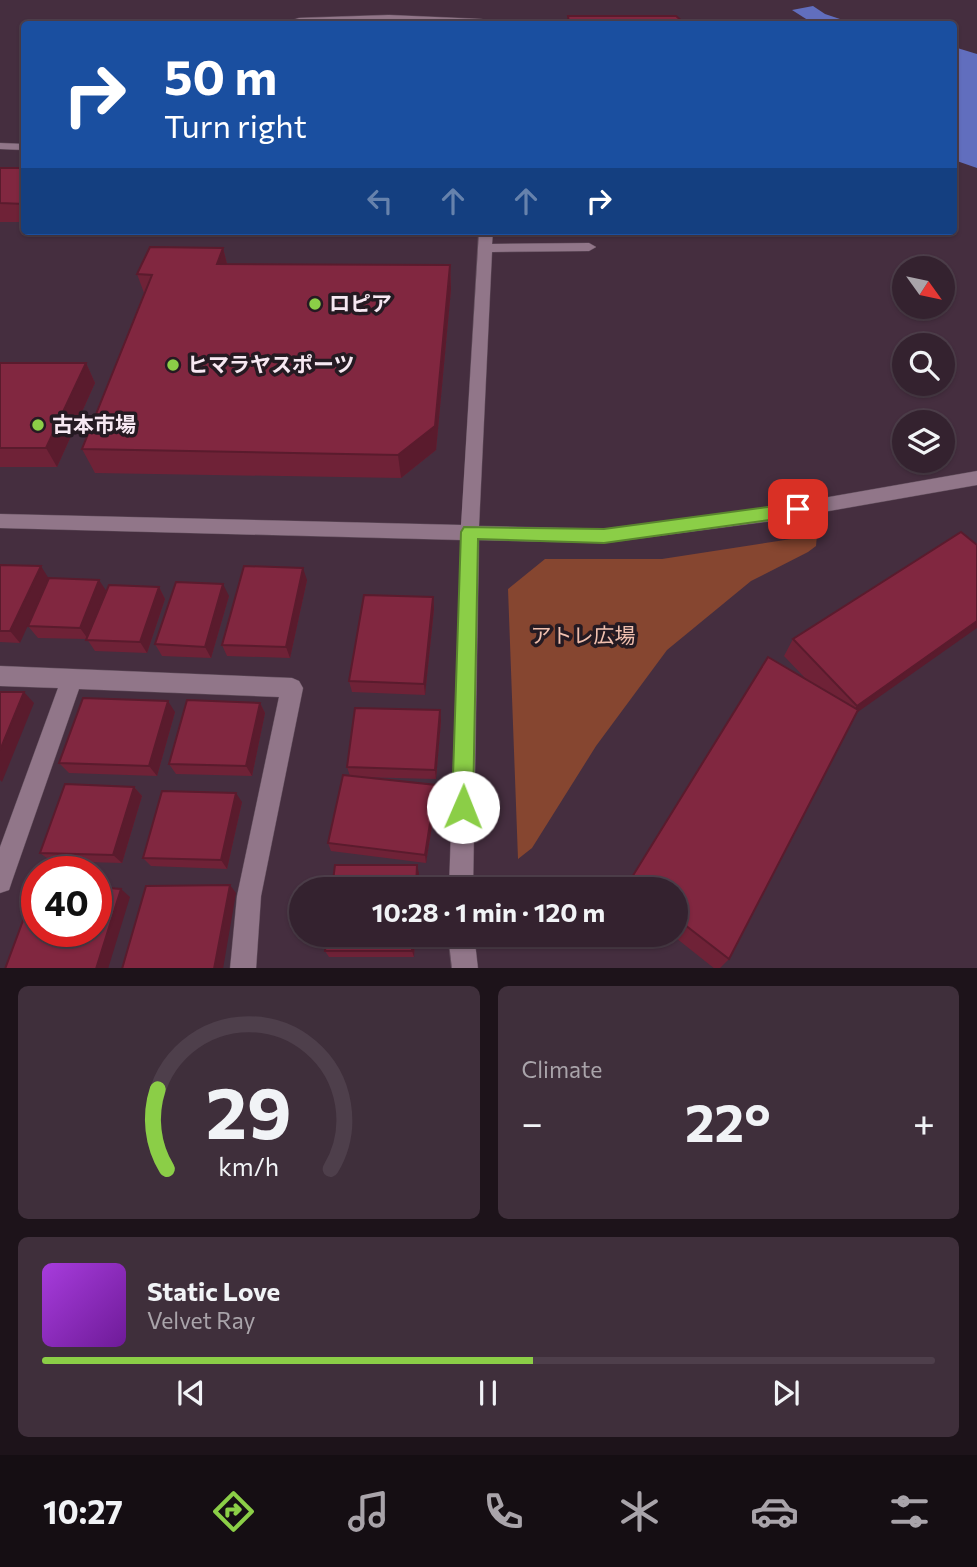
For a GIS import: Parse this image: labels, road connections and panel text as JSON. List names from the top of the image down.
{
  "parks": ["アトレ広場"],
  "places": ["ロピア", "ヒマラヤスポーツ", "古本市場"],
  "north": "bottom right",
  "page": {
    "turn": ["50 m", "Turn right"],
    "limit": "40",
    "trip": "10:28 · 1 min · 120 m",
    "tile": "Climate",
    "heat": ["−", "22°", "+"],
    "song": ["Static Love", "Velvet Ray"],
    "tabs": "10:27",
    "gauge": ["29", "km/h"]
  }
}
